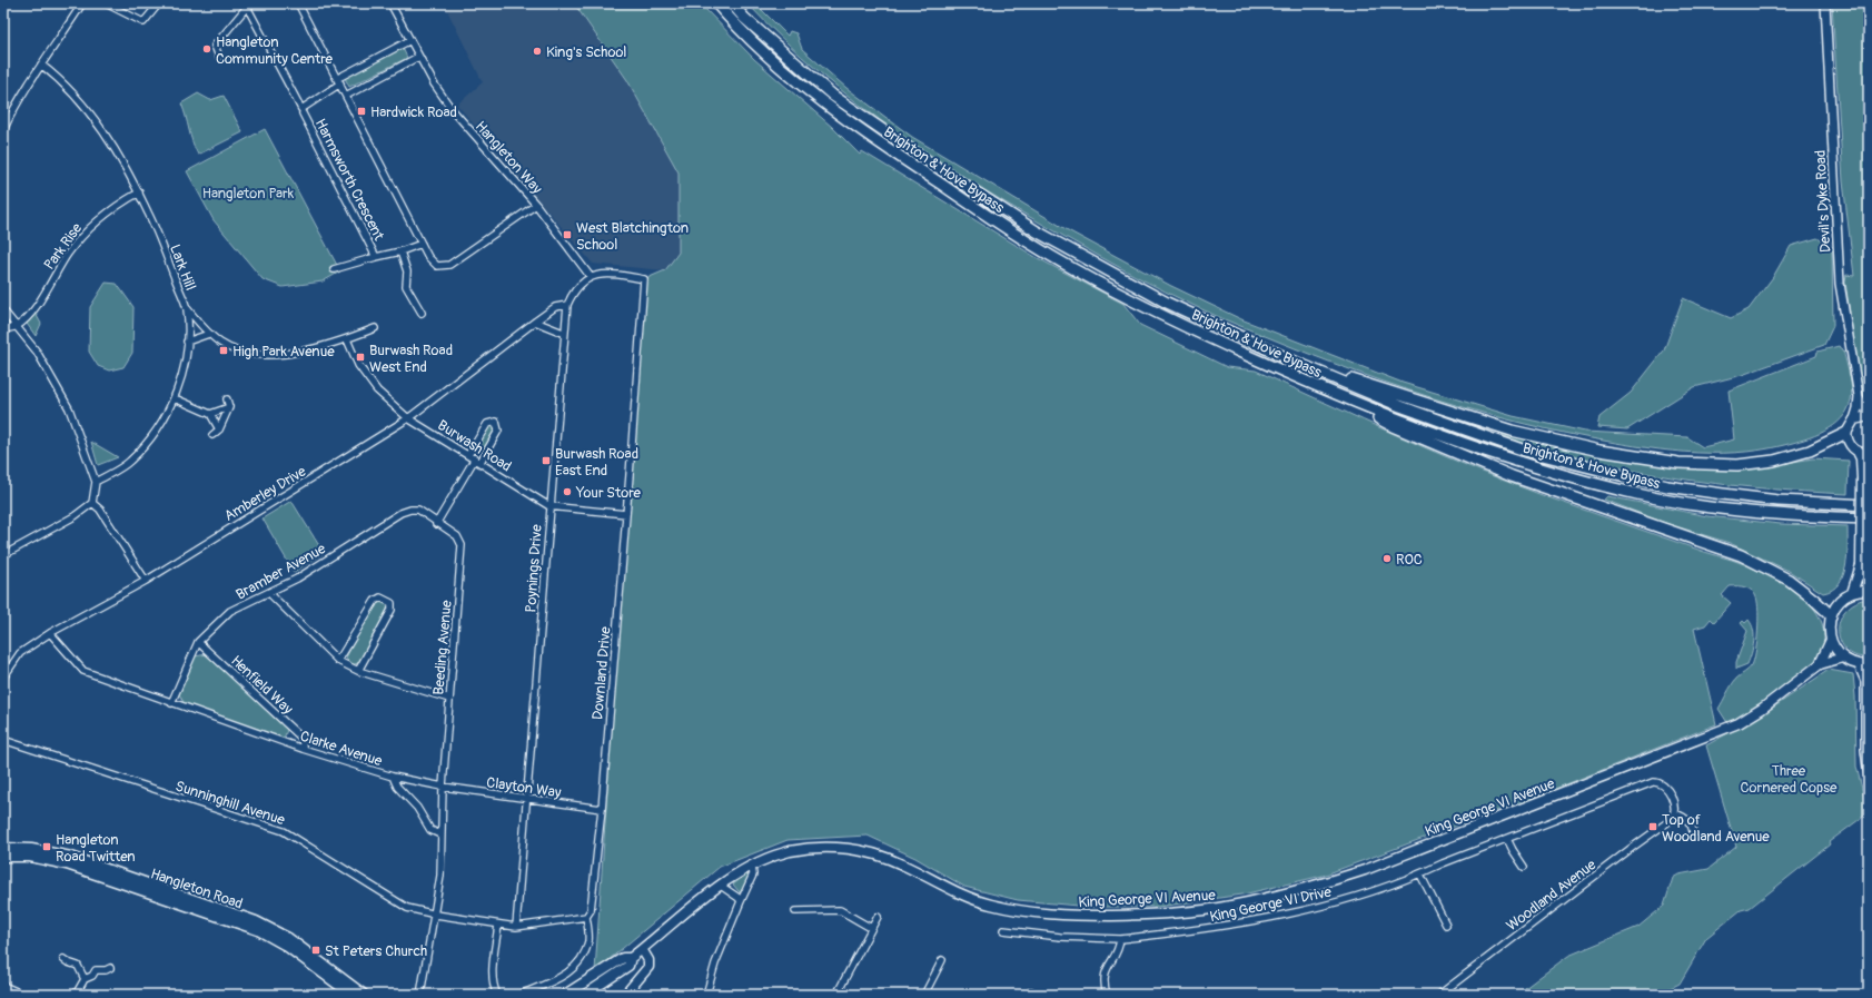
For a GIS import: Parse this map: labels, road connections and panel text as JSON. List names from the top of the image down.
{
  "streets": {
    "highway": ["Brighton & Hove Bypass"],
    "main road": ["King George VI Avenue", "Hangleton Road"],
    "street": [
      "Hangleton Way",
      "Harmsworth Crescent",
      "Devil's Dyke Road",
      "Park Rise",
      "Lark Hill",
      "Burwash Road",
      "Amberley Drive",
      "Poynings Drive",
      "Bramber Avenue",
      "Beeding Avenue",
      "Downland Drive",
      "Henfield Way",
      "Clarke Avenue",
      "Clayton Way",
      "Sunninghill Avenue",
      "Woodland Avenue",
      "King George VI Drive"
    ]
  },
  "crossings": [
    ["Hangleton Way", "Poynings Drive"],
    ["Park Rise", "Lark Hill"],
    ["Burwash Road", "Amberley Drive"],
    ["Burwash Road", "Poynings Drive"],
    ["Burwash Road", "Downland Drive"],
    ["Amberley Drive", "Poynings Drive"],
    ["Amberley Drive", "Clarke Avenue"],
    ["Poynings Drive", "Downland Drive"],
    ["Poynings Drive", "Clayton Way"],
    ["Bramber Avenue", "Beeding Avenue"],
    ["Bramber Avenue", "Henfield Way"],
    ["Bramber Avenue", "Clarke Avenue"],
    ["Beeding Avenue", "Clarke Avenue"],
    ["Beeding Avenue", "Clayton Way"],
    ["Downland Drive", "Clayton Way"],
    ["Henfield Way", "Clarke Avenue"],
    ["Clarke Avenue", "Clayton Way"],
    ["Woodland Avenue", "King George VI Drive"]
  ],
  "parks": ["Hangleton Park", "Three Cornered Copse"],
  "places": {
    "other": [
      "Hangleton Community Centre",
      "King's School",
      "Your Store",
      "ROC"
    ],
    "transit": [
      "Hardwick Road",
      "West Blatchington School",
      "High Park Avenue",
      "Burwash Road West End",
      "Burwash Road East End",
      "Top of Woodland Avenue",
      "Hangleton Road Twitten",
      "St Peters Church"
    ]
  }
}
